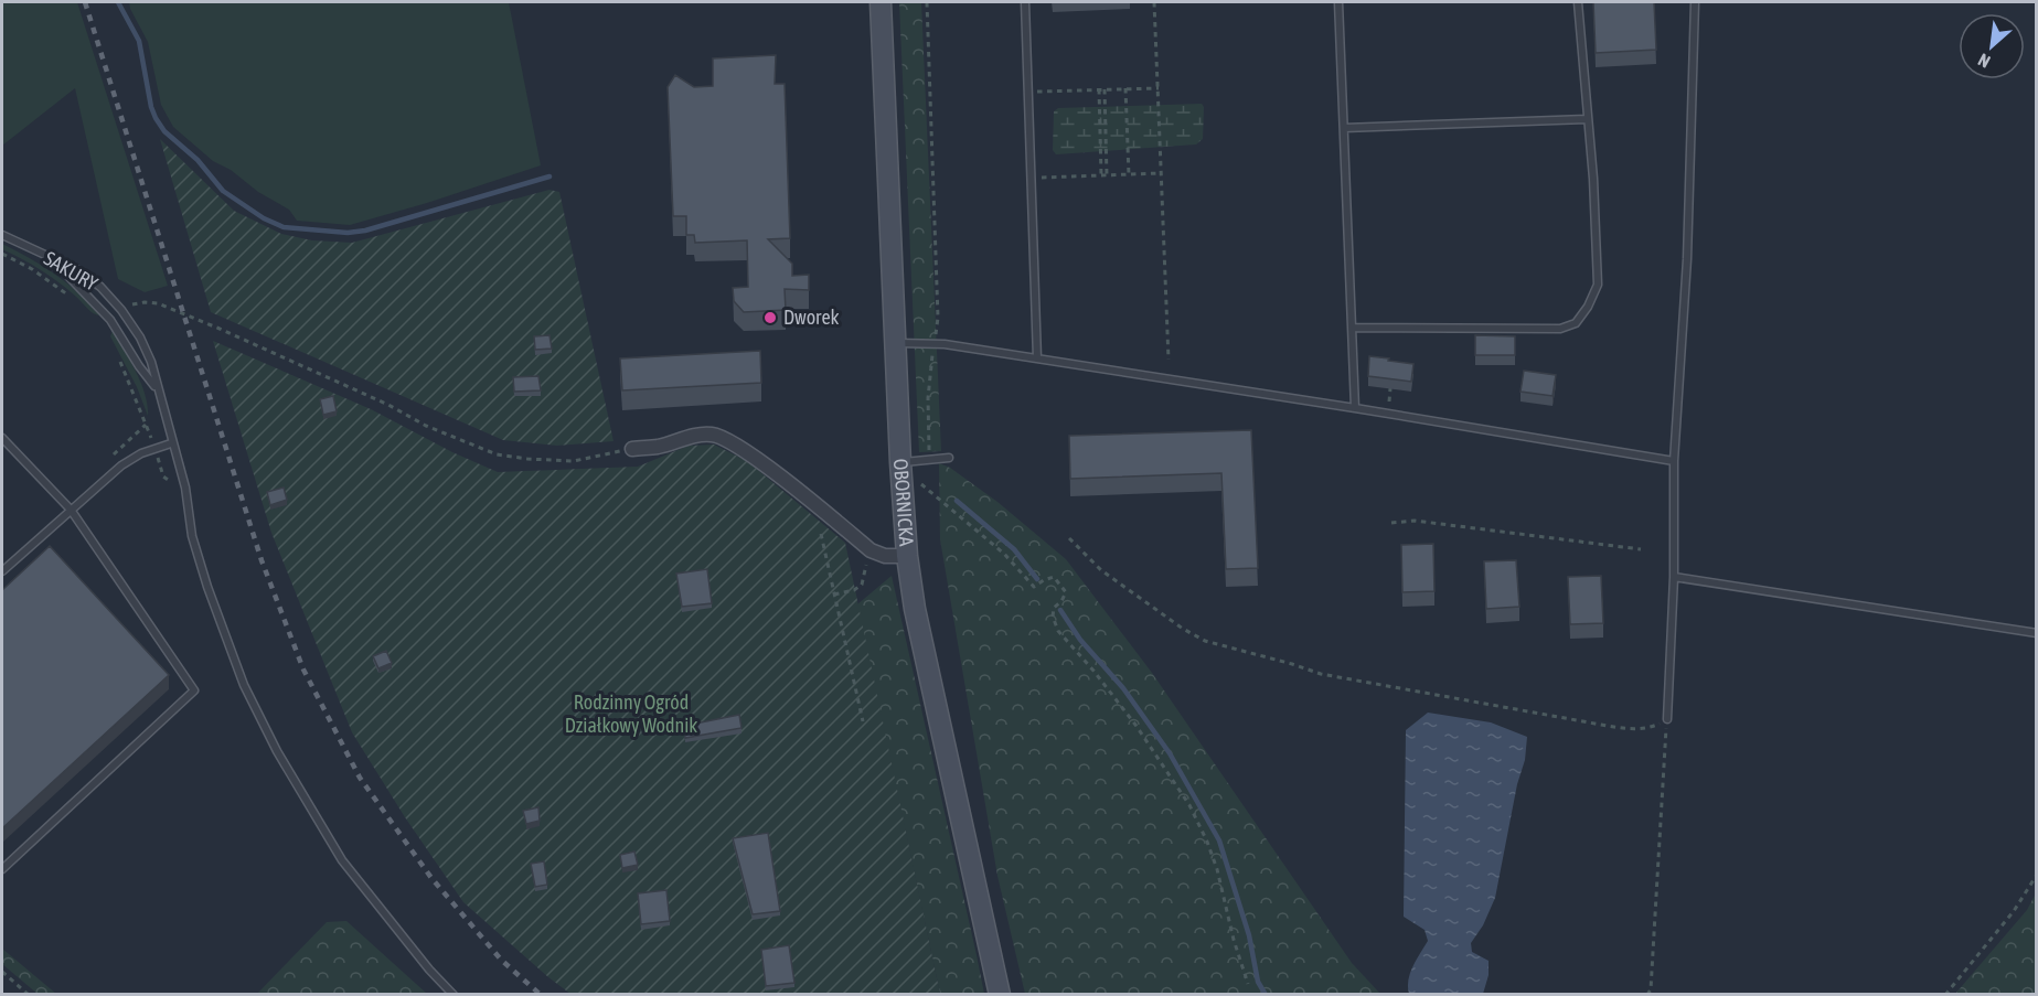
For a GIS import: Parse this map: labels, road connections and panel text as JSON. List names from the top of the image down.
{
  "streets": {
    "main road": ["OBORNICKA"],
    "lane": ["SAKURY"]
  },
  "parks": ["Rodzinny Ogród Działkowy Wodnik"],
  "places": ["Dworek"],
  "north": "bottom left"
}
